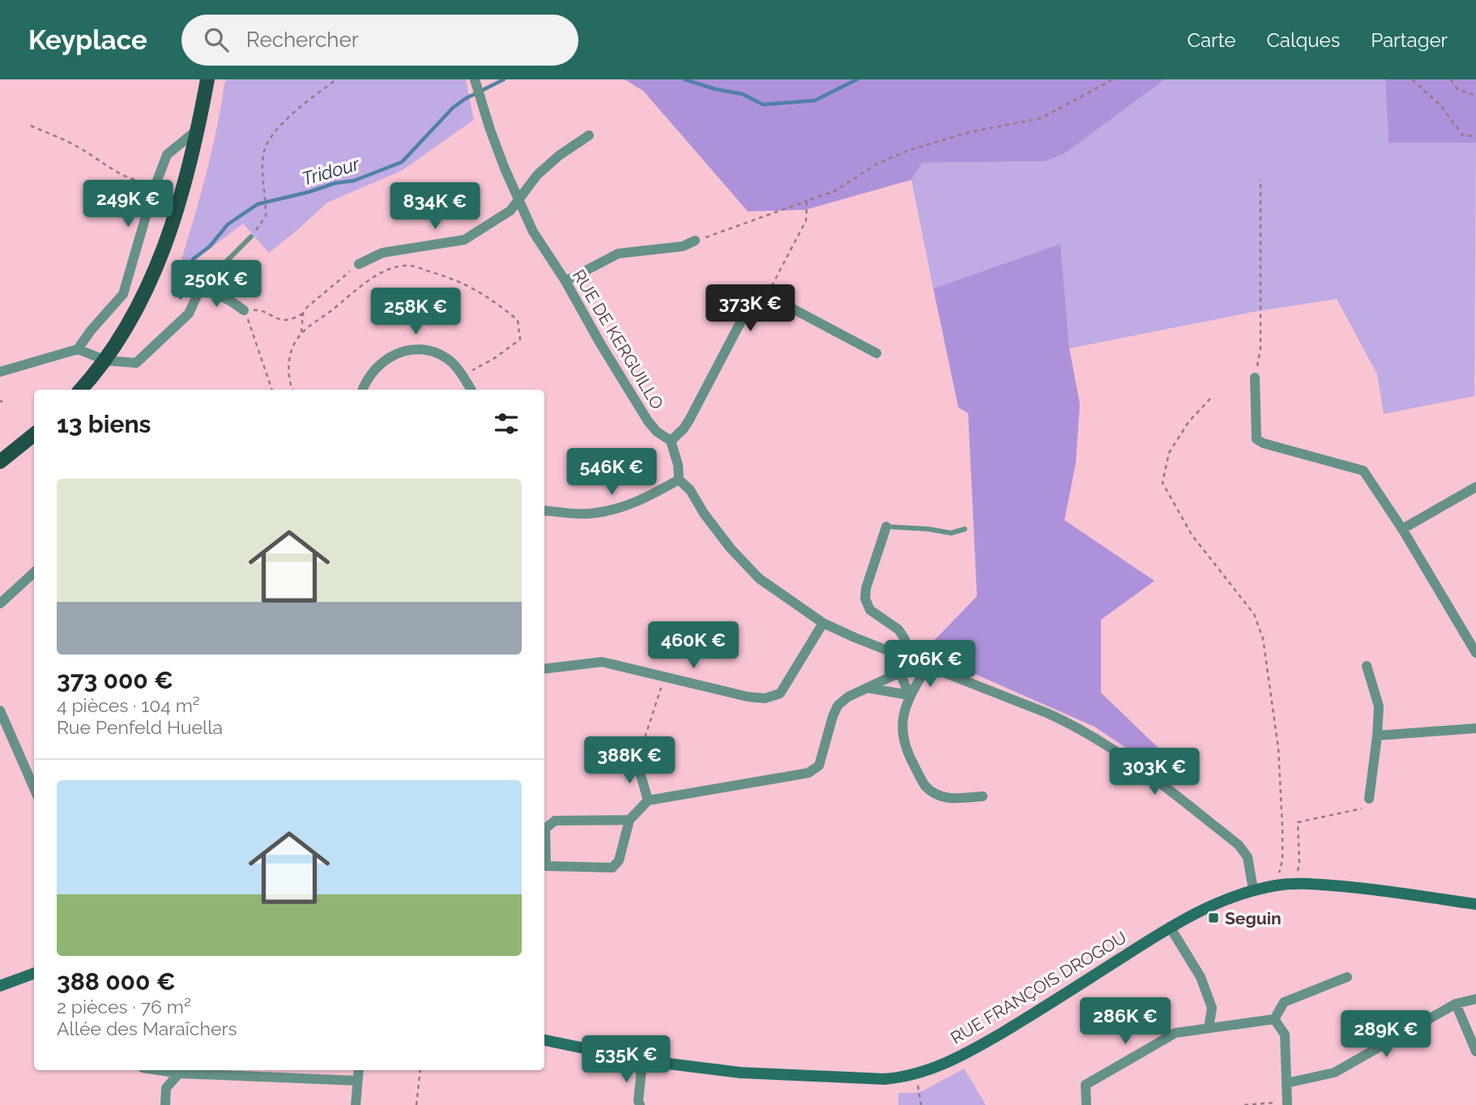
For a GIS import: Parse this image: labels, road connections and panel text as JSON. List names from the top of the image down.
{
  "streets": {
    "street": ["RUE DE KERGUILLO", "RUE FRANÇOIS DROGOU"]
  },
  "water": ["Tridour"],
  "places": {
    "transit": ["Seguin"]
  },
  "page": {
    "header": "Keyplace",
    "search": "Rechercher",
    "nav": ["Carte", "Calques", "Partager"],
    "price": [
      "249K €",
      "834K €",
      "250K €",
      "373K €",
      "258K €",
      "546K €",
      "460K €",
      "706K €",
      "388K €",
      "303K €",
      "286K €",
      "289K €",
      "535K €"
    ],
    "heading": "13 biens",
    "list": [
      {
        "name": "373 000 €",
        "note": "4 pièces · 104 m² · Rue Penfeld Huella"
      },
      {
        "name": "388 000 €",
        "note": "2 pièces · 76 m² · Allée des Maraîchers"
      }
    ]
  }
}
